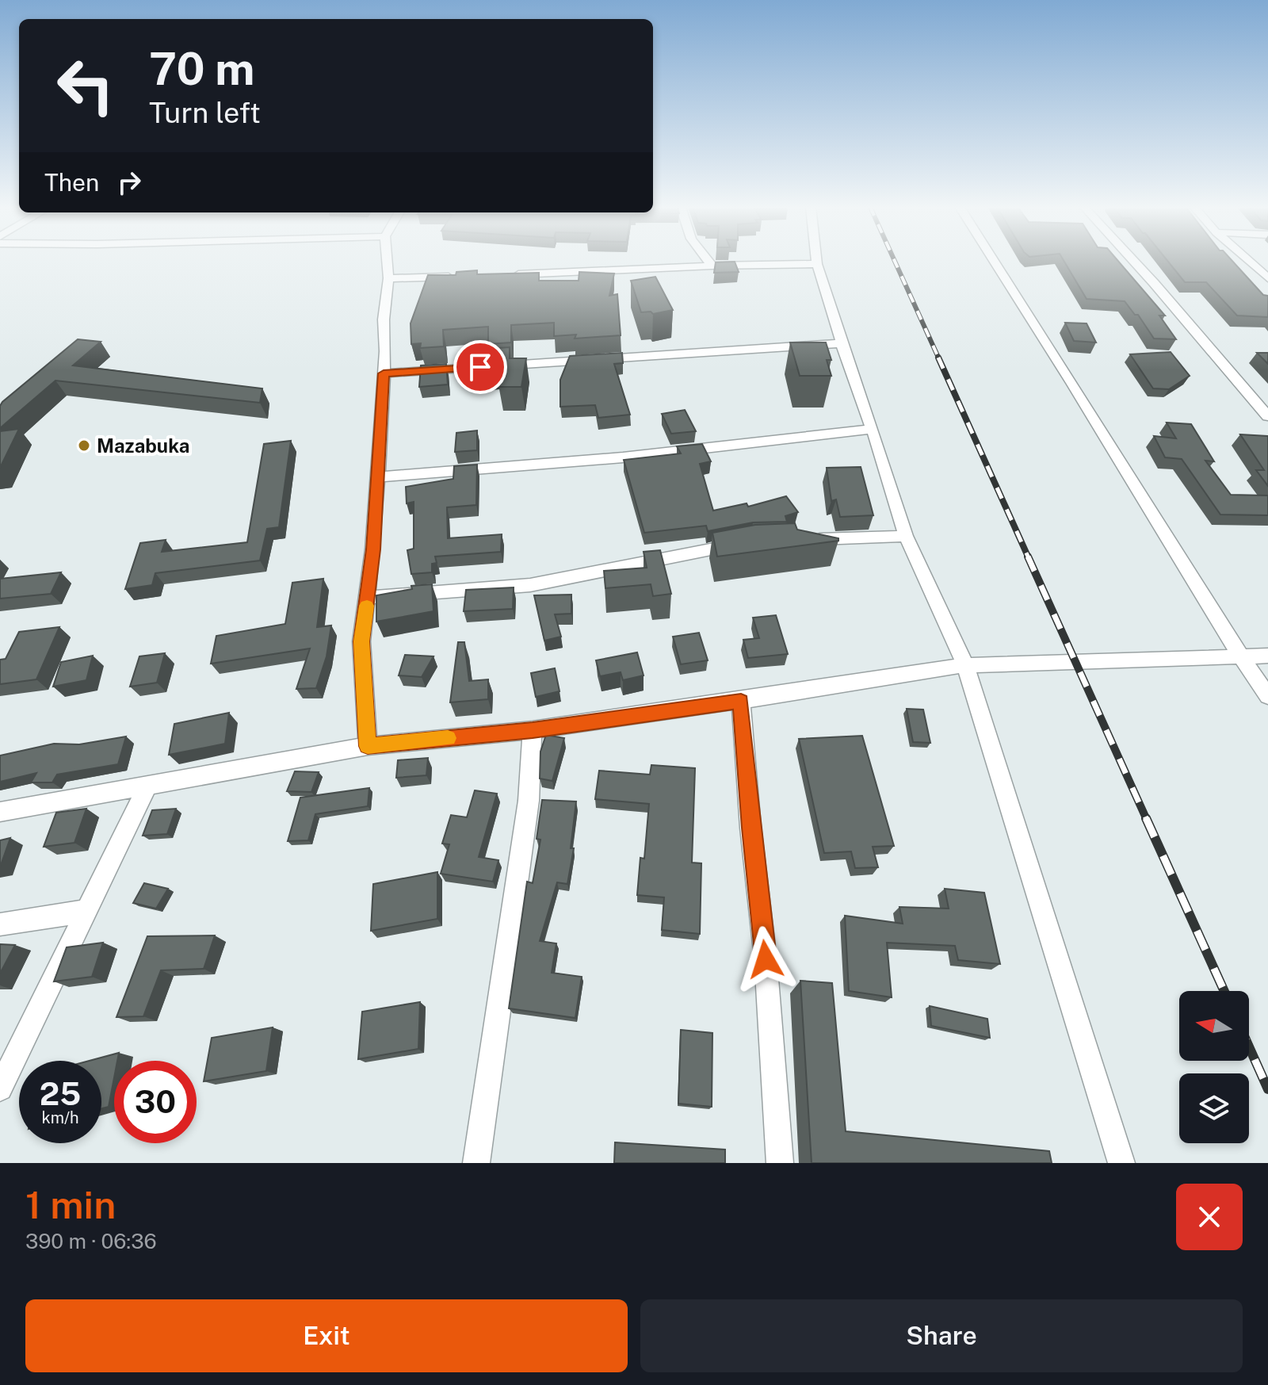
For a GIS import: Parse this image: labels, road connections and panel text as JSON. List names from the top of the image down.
{
  "places": ["Mazabuka"],
  "north": "left",
  "page": {
    "turn": ["70 m", "Turn left"],
    "then": "Then",
    "speed": "25 km/h",
    "limit": "30",
    "heading": ["1 min", "390 m · 06:36"],
    "buttons": ["Exit", "Share"]
  }
}
